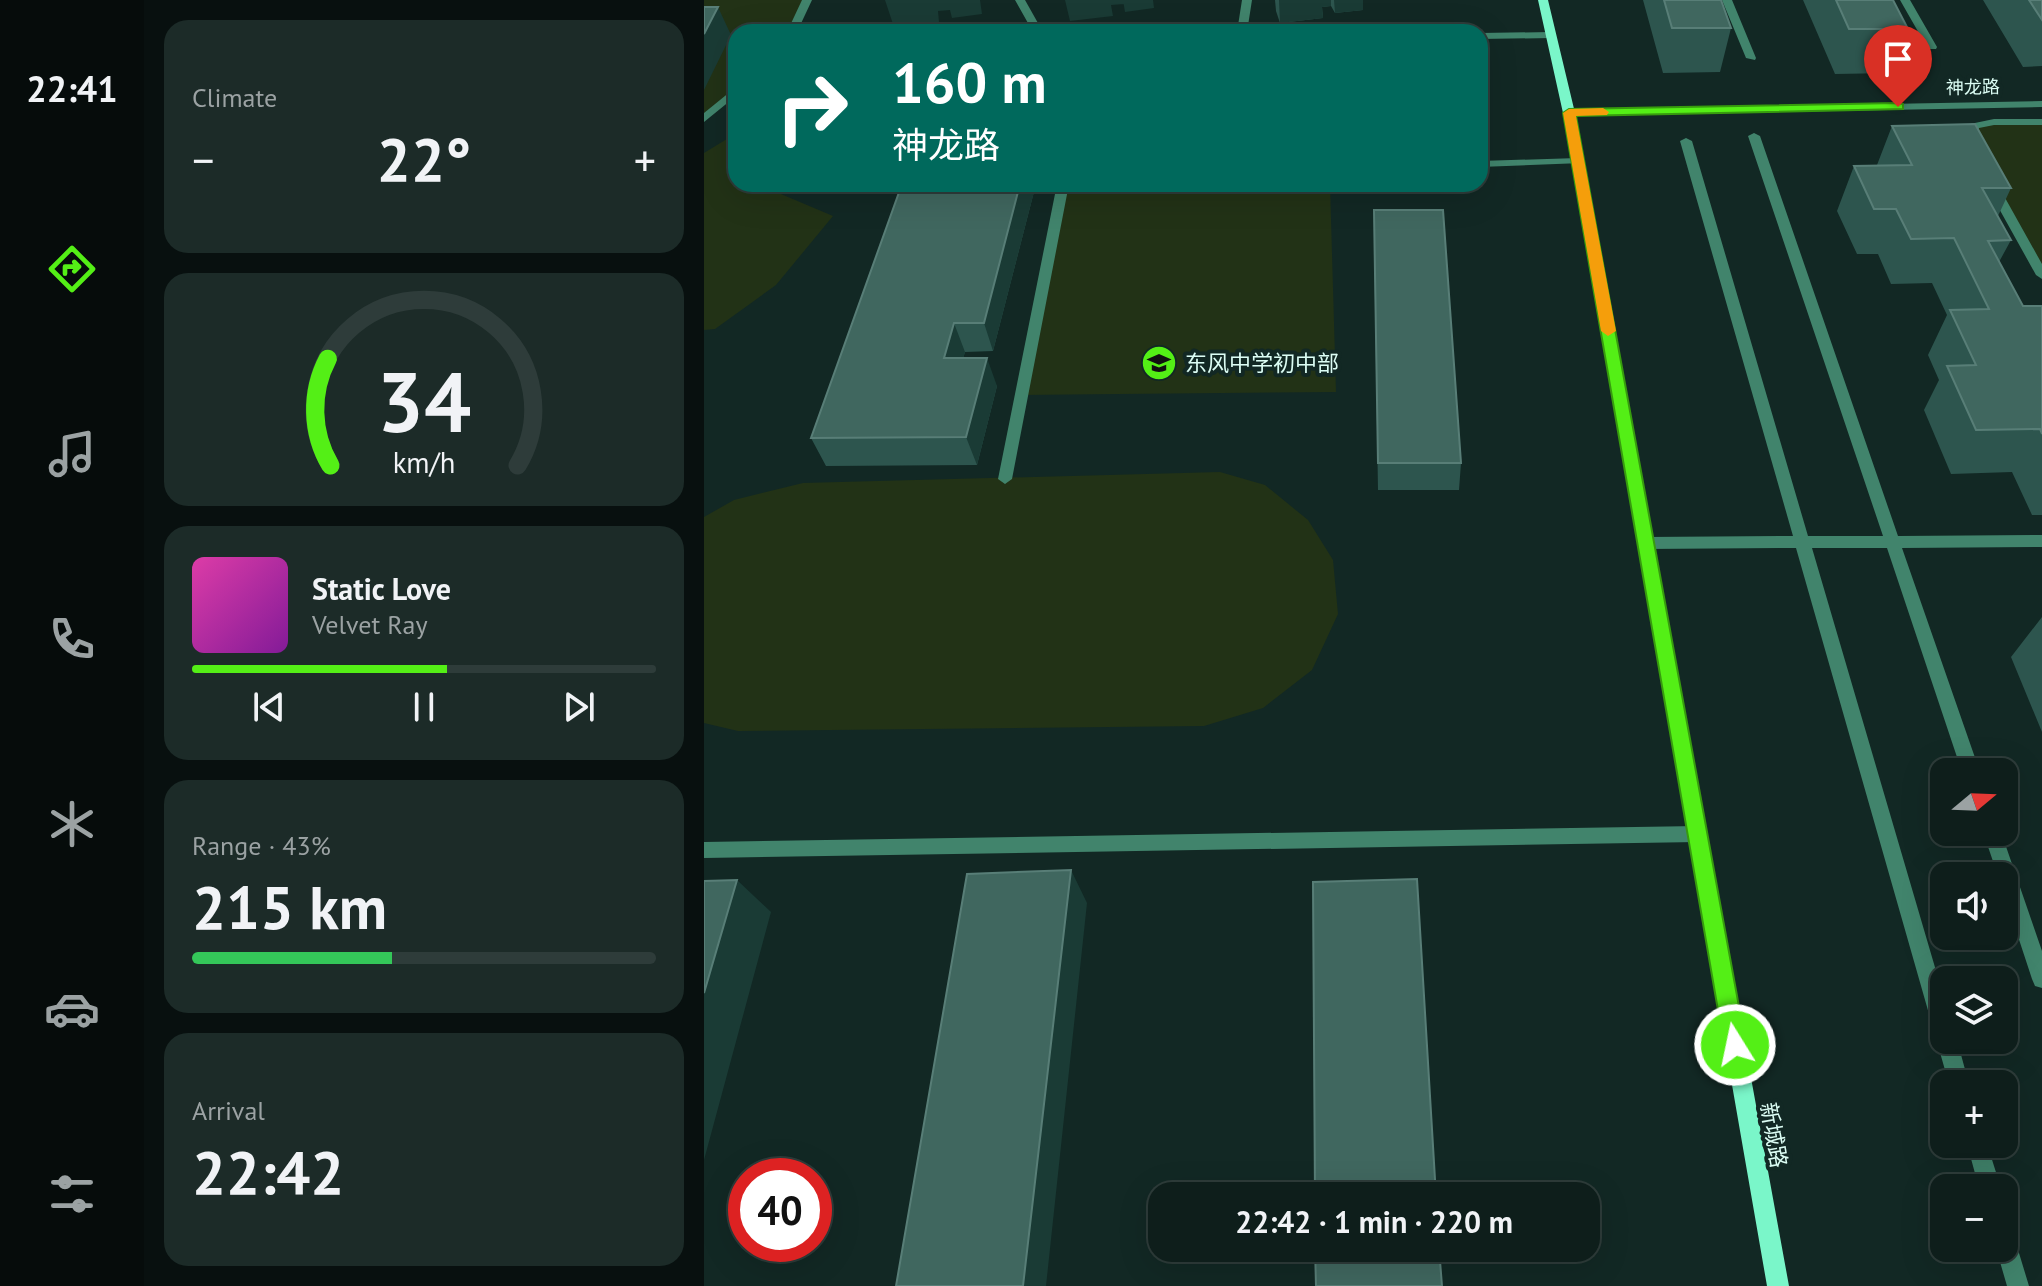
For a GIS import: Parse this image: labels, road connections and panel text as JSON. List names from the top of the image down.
{
  "streets": {
    "street": ["神龙路", "新城路"]
  },
  "crossings": [
    ["神龙路", "新城路"]
  ],
  "places": {
    "school or university": ["东风中学初中部"]
  },
  "north": "right",
  "page": {
    "tabs": "22:41",
    "tile": [
      "Climate",
      ["Range · 43%", "215 km"],
      ["Arrival", "22:42"]
    ],
    "turn": ["160 m", "神龙路"],
    "heat": ["−", "22°", "+"],
    "song": ["Static Love", "Velvet Ray"],
    "map_buttons": ["+", "−"],
    "limit": "40",
    "trip": "22:42 · 1 min · 220 m",
    "gauge": ["34", "km/h"]
  }
}
